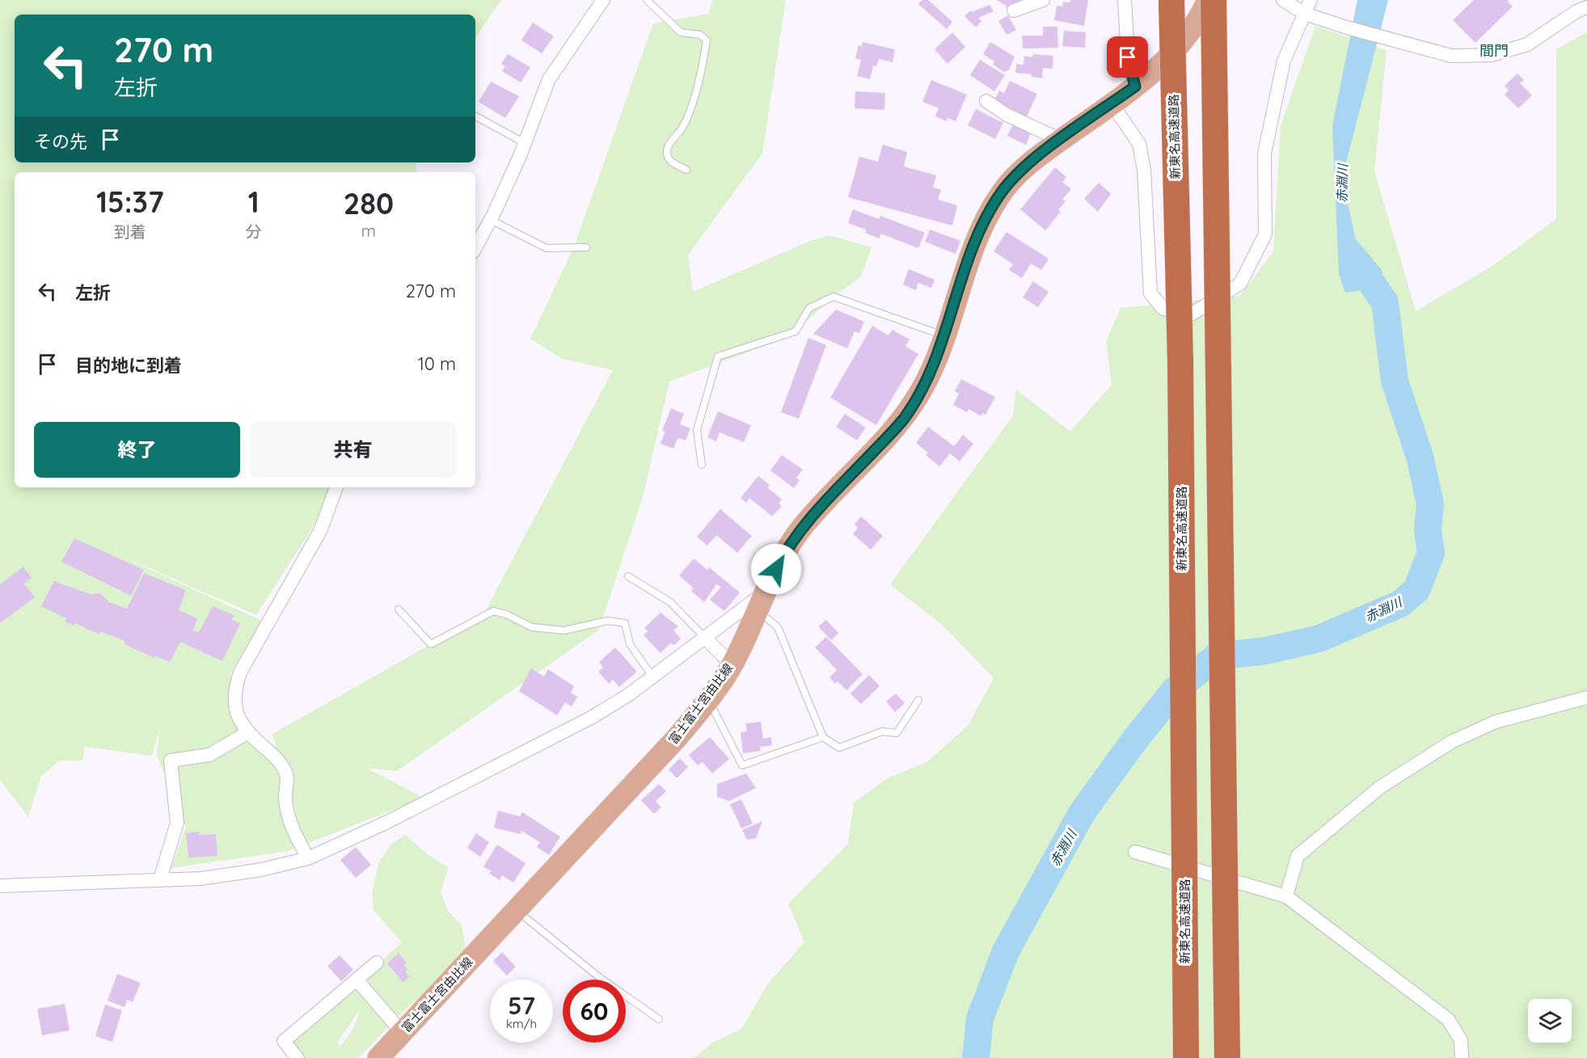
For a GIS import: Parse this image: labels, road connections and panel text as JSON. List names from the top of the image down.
{
  "streets": {
    "highway": ["新東名高速道路"],
    "main road": ["富士富士宮由比線"]
  },
  "districts": ["間門"],
  "water": ["赤淵川"],
  "page": {
    "turn": ["270 m", "左折"],
    "then": "その先",
    "eta": [
      "15:37",
      "到着",
      "1",
      "分",
      "280",
      "m"
    ],
    "list": [
      {
        "name": "左折",
        "value": "270 m"
      },
      {
        "name": "目的地に到着",
        "value": "10 m"
      }
    ],
    "buttons": ["終了", "共有"],
    "speed": "57 km/h",
    "limit": "60"
  }
}
